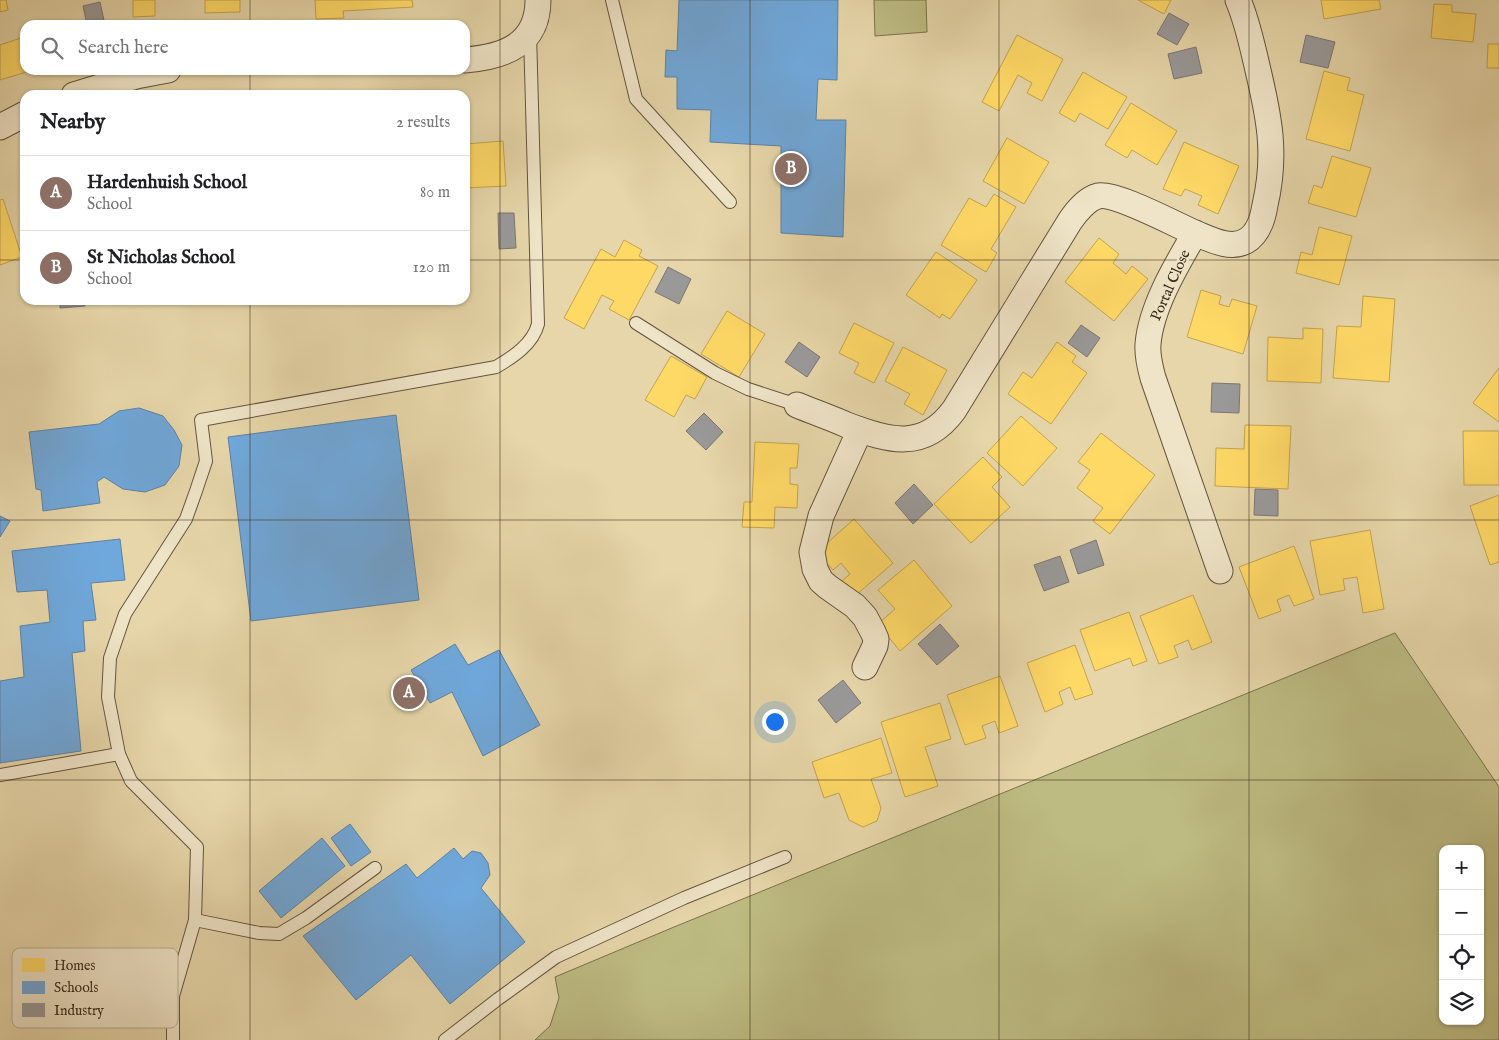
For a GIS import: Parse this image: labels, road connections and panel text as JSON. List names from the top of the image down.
{
  "streets": {
    "street": ["Portal Close"]
  },
  "legend": ["Homes", "Schools", "Industry"],
  "page": {
    "search": "Search here",
    "heading": ["Nearby", "2 results"],
    "pins": ["B", "A"],
    "list": [
      {
        "mark": "A",
        "name": "Hardenhuish School",
        "note": "School",
        "value": "80 m"
      },
      {
        "mark": "B",
        "name": "St Nicholas School",
        "note": "School",
        "value": "120 m"
      }
    ],
    "map_buttons": ["+", "−"]
  }
}
